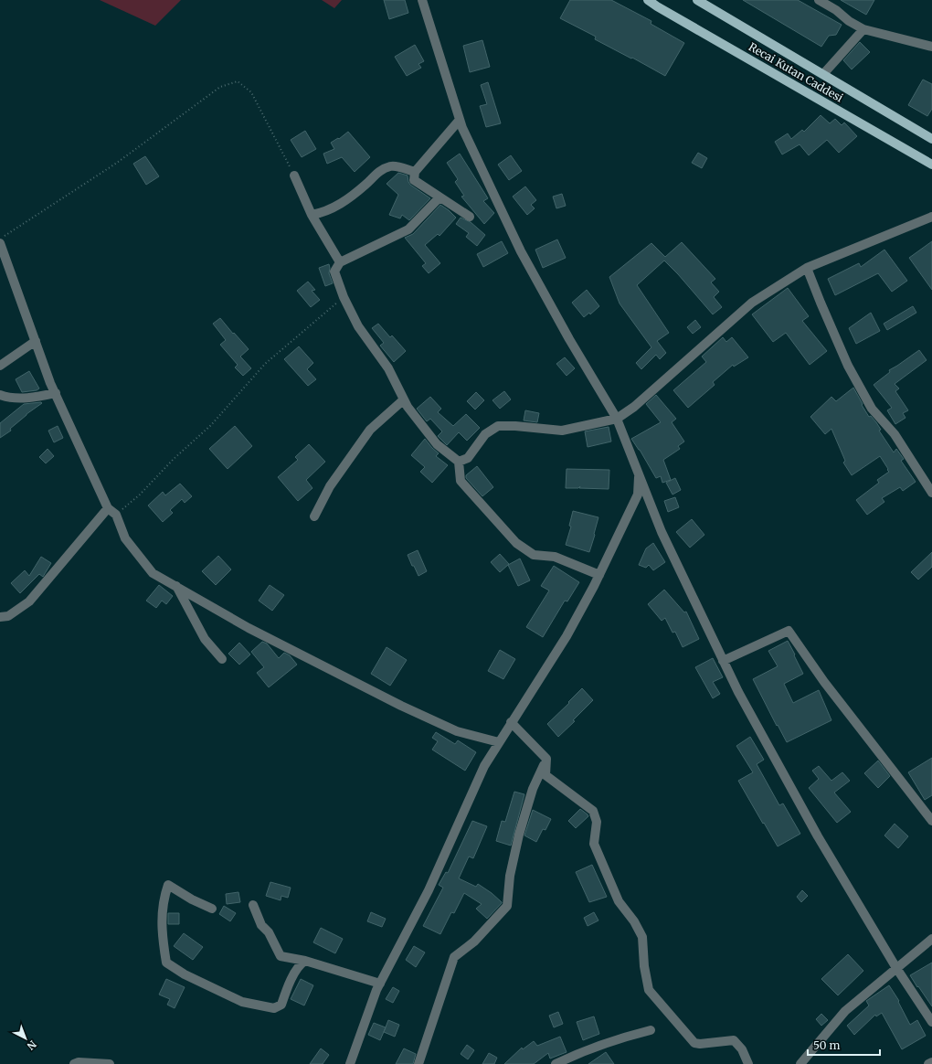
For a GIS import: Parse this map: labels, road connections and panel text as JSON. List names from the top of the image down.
{
  "streets": {
    "main road": ["Recai Kutan Caddesi"]
  },
  "scale_bar": "50 m",
  "north": "bottom right"
}
